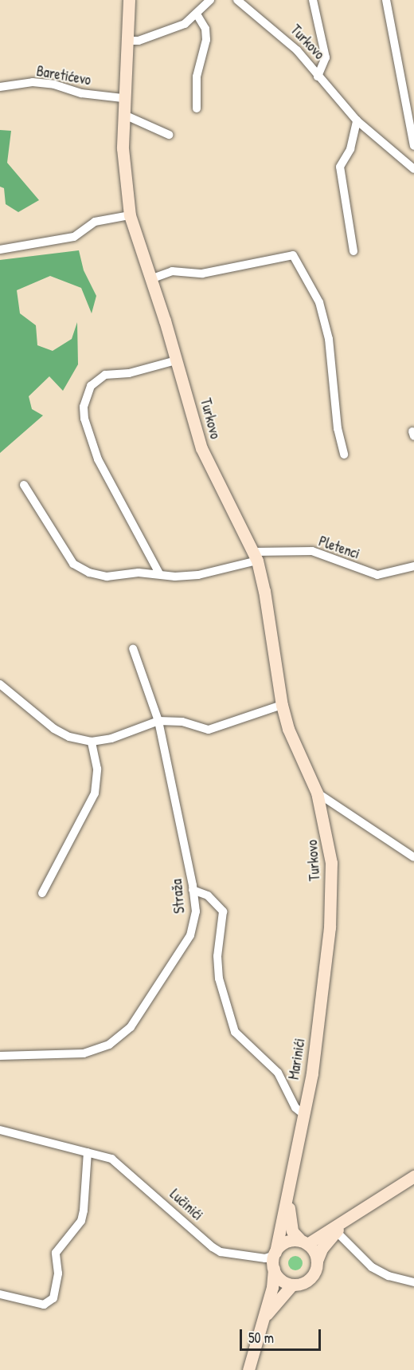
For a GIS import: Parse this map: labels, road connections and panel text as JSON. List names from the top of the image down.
{
  "streets": {
    "main road": ["Turkovo", "Marinići"],
    "street": [
      "Baretićevo",
      "Pletenci",
      "Straža",
      "Lučinići"
    ]
  },
  "crossings": [
    ["Turkovo", "Baretićevo"],
    ["Turkovo", "Pletenci"],
    ["Turkovo", "Marinići"],
    ["Marinići", "Lučinići"]
  ],
  "scale_bar": "50 m"
}
